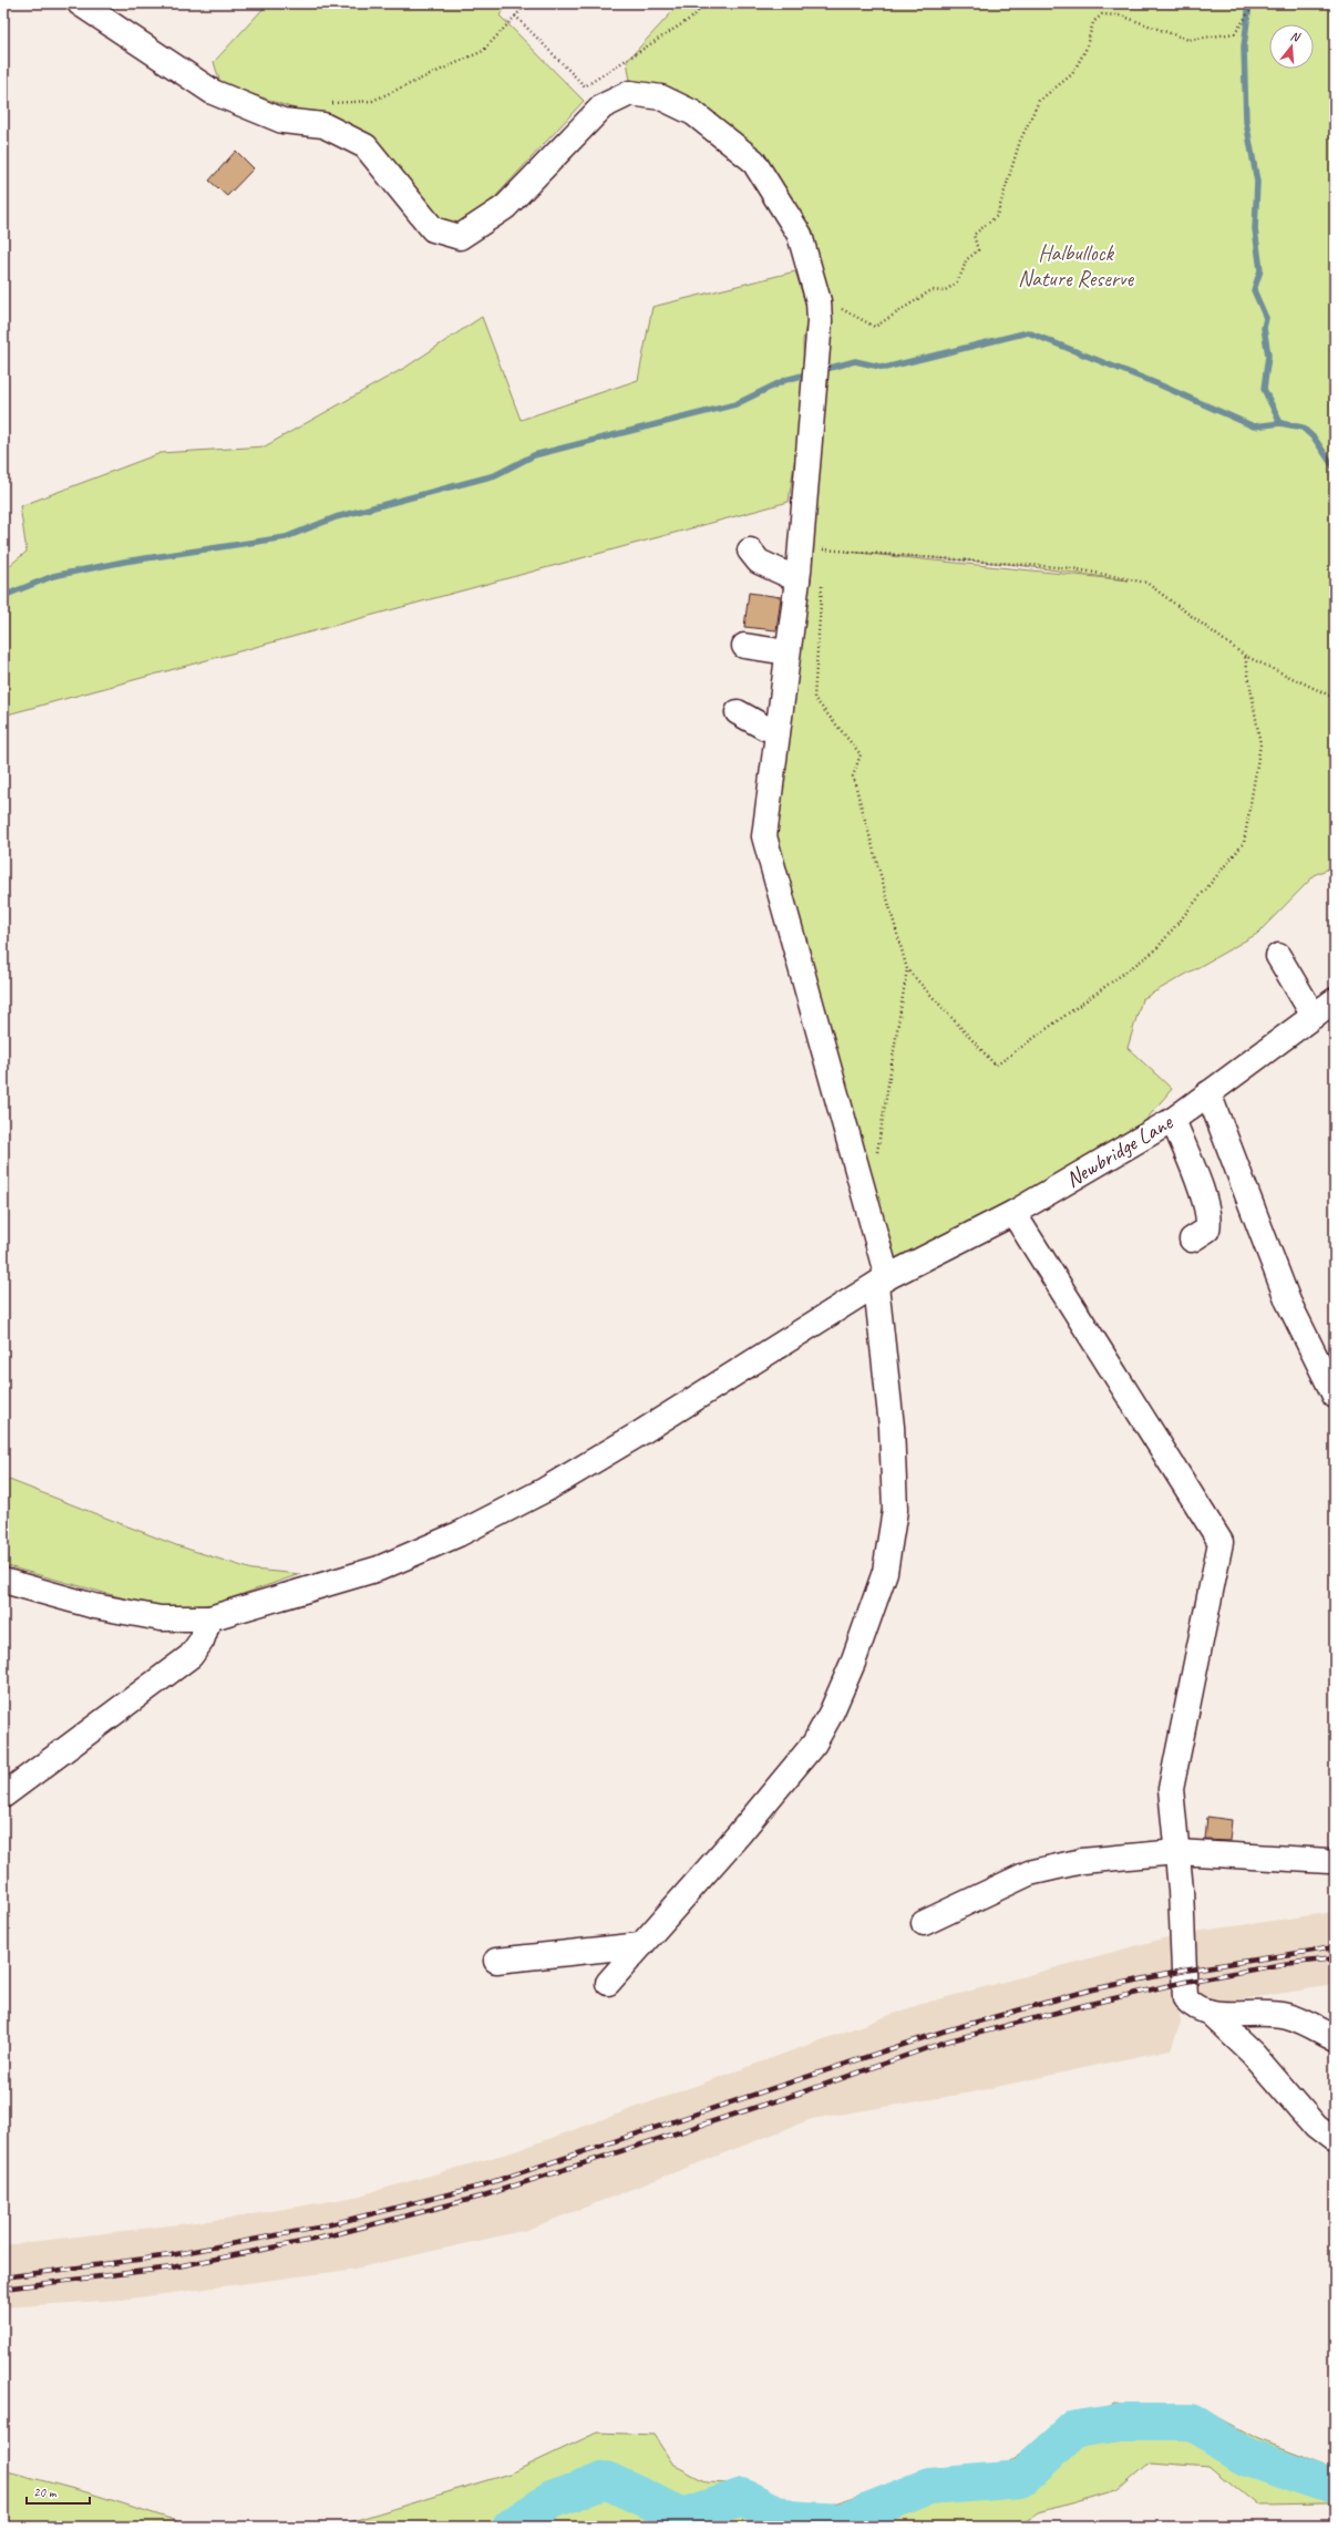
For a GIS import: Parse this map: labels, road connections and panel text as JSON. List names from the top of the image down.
{
  "streets": {
    "street": ["Newbridge Lane"]
  },
  "parks": ["Halbullock Nature Reserve"],
  "scale_bar": "20 m",
  "north": "top"
}
